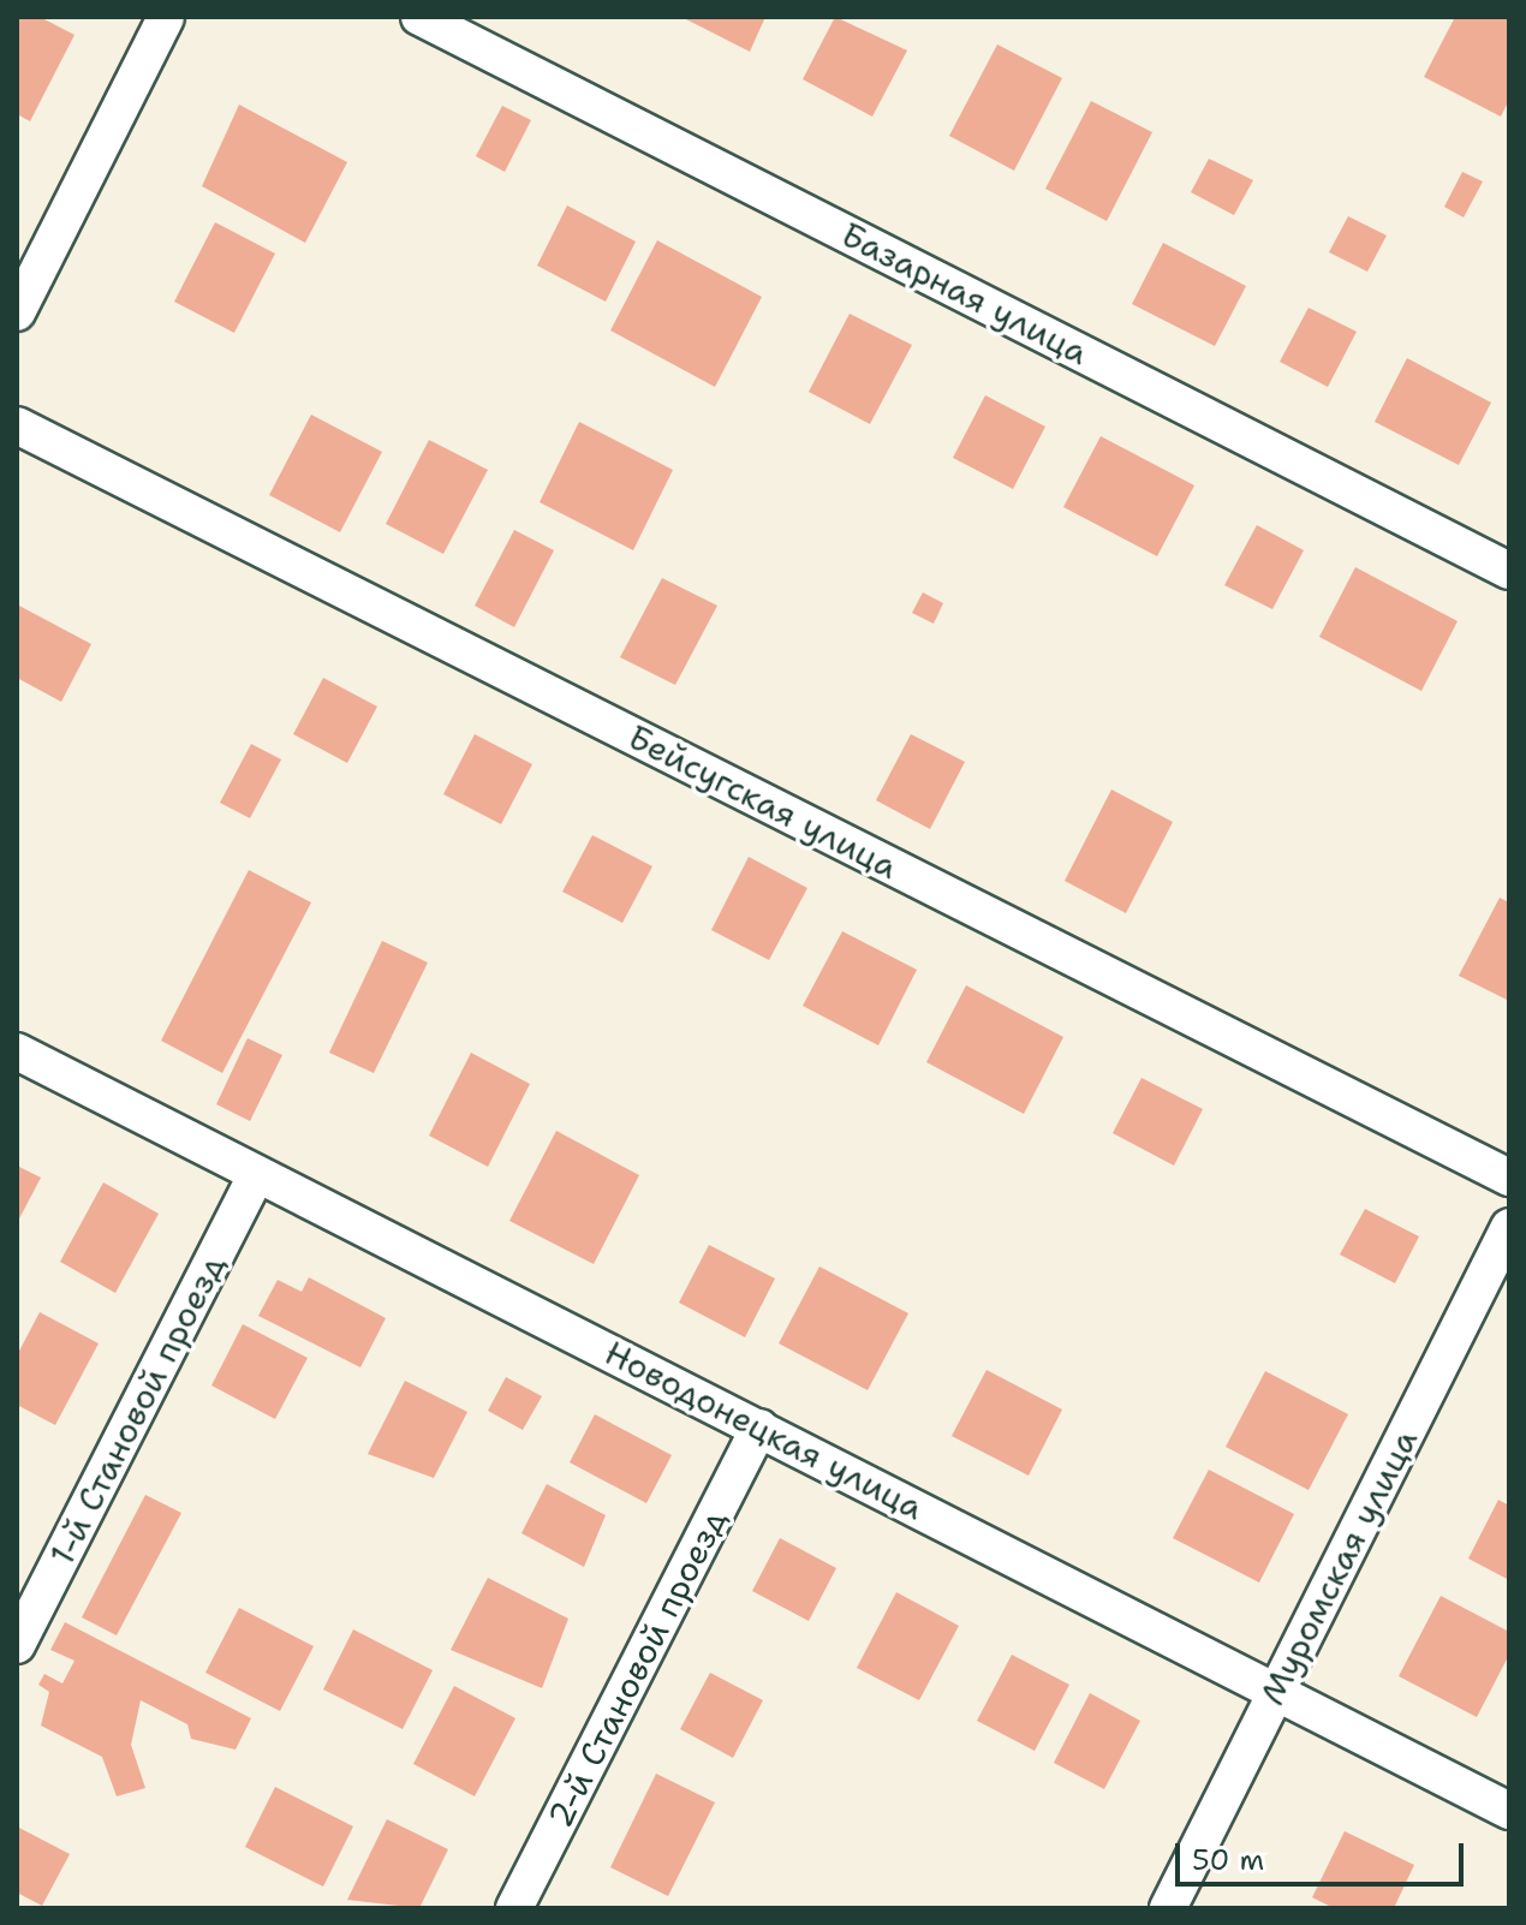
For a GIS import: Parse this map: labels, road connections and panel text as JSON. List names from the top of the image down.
{
  "streets": {
    "street": [
      "Базарная улица",
      "Бейсугская улица",
      "1-й Становой проезд",
      "Новодонецкая улица",
      "Муромская улица",
      "2-й Становой проезд"
    ]
  },
  "crossings": [
    ["1-й Становой проезд", "Новодонецкая улица"],
    ["Новодонецкая улица", "Муромская улица"],
    ["Новодонецкая улица", "2-й Становой проезд"]
  ],
  "scale_bar": "50 m"
}
